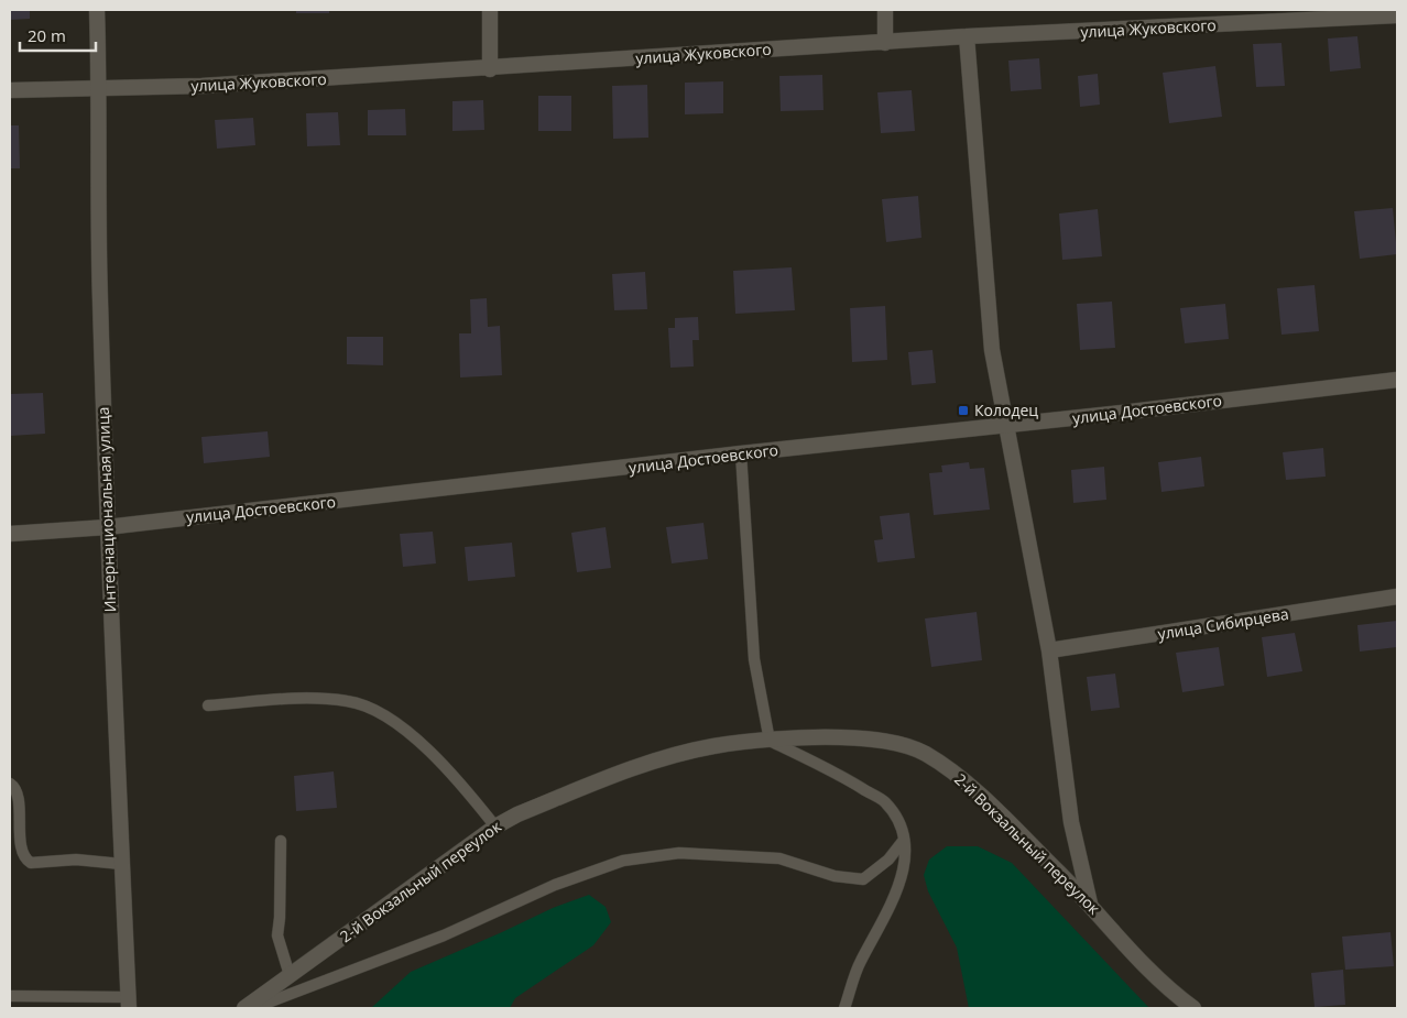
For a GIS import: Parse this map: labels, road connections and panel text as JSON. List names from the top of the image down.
{
  "streets": {
    "street": [
      "улица Жуковского",
      "улица Достоевского",
      "Интернациональная улица",
      "улица Сибирцева",
      "2-й Вокзальный переулок"
    ]
  },
  "crossings": [
    ["улица Жуковского", "Интернациональная улица"],
    ["улица Достоевского", "Интернациональная улица"]
  ],
  "places": {
    "transit": ["Колодец"]
  },
  "scale_bar": "20 m"
}
